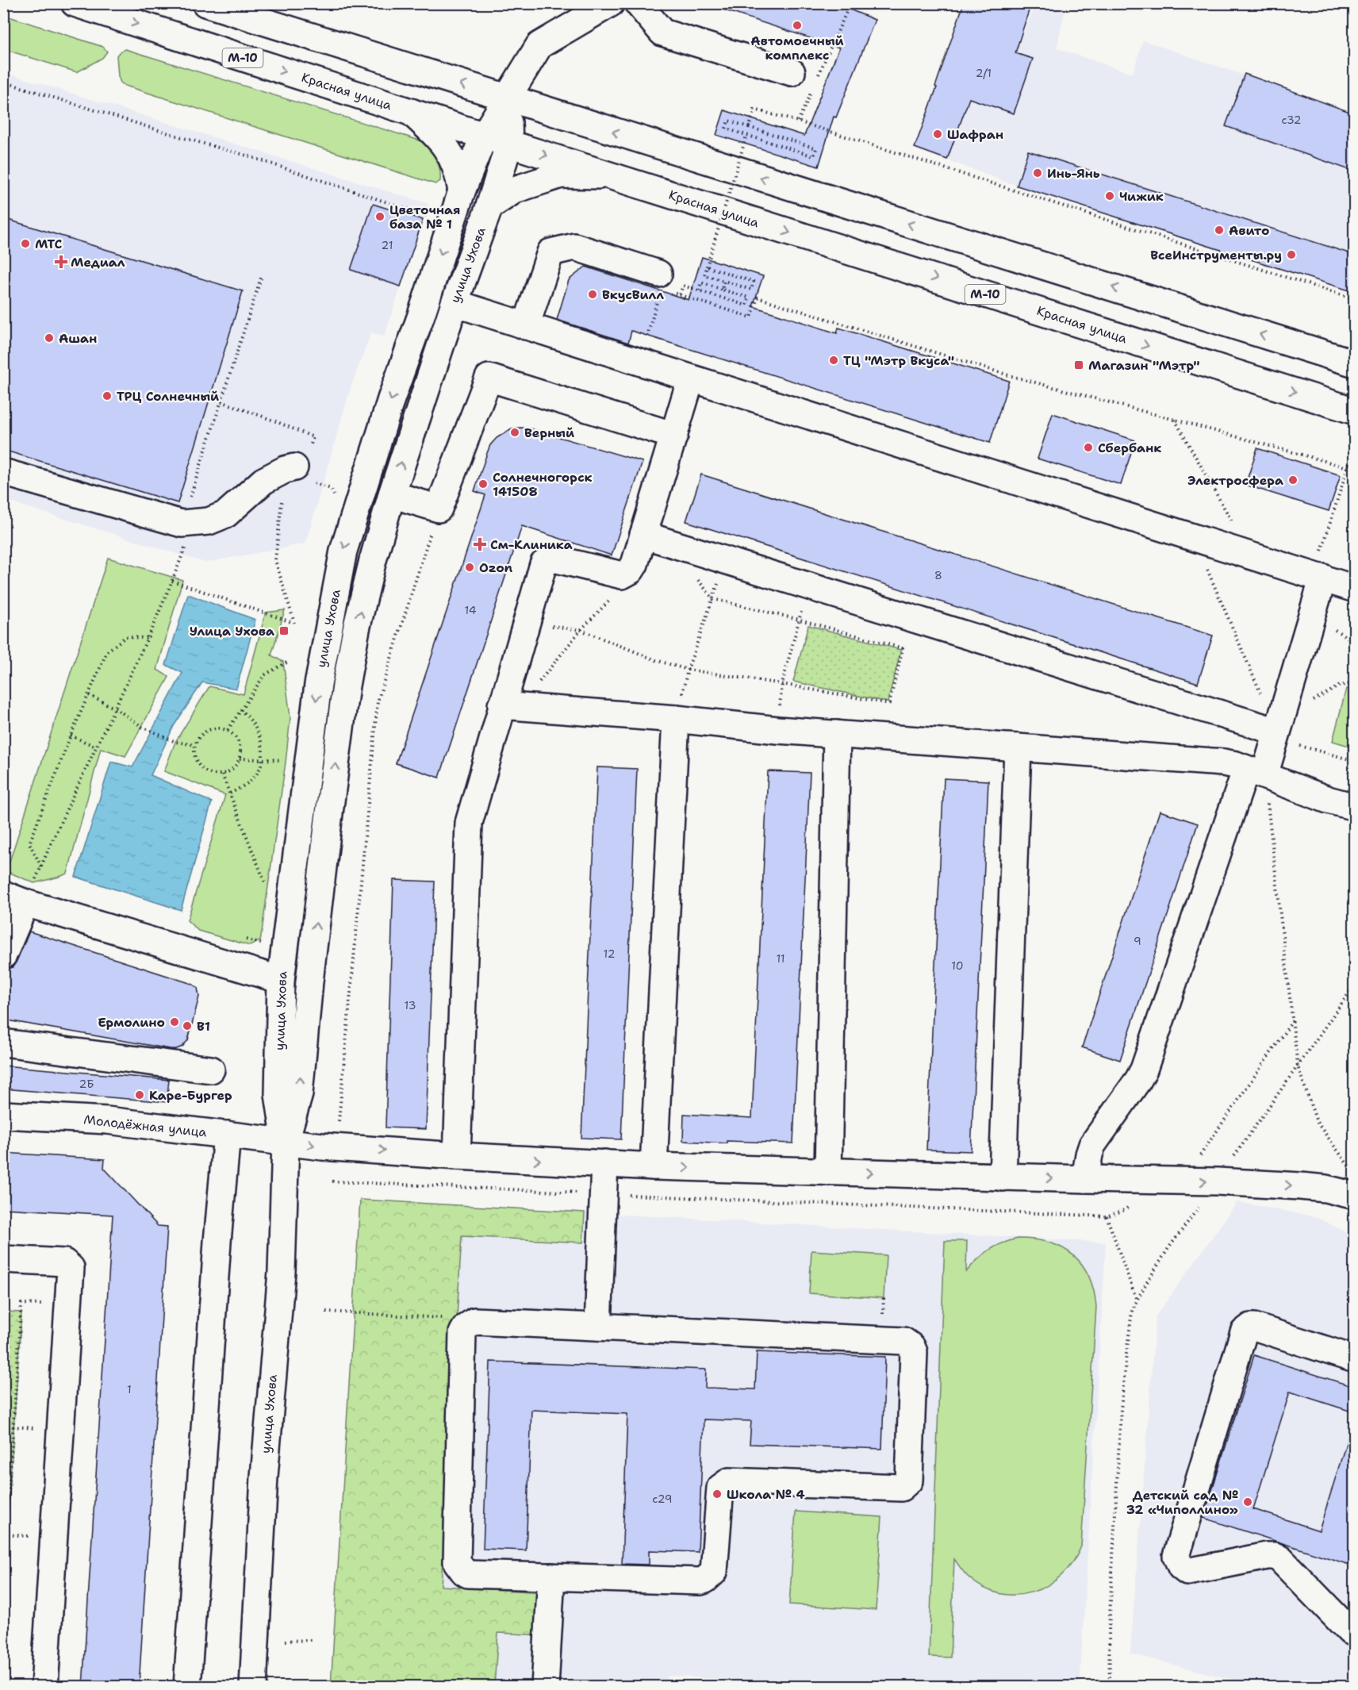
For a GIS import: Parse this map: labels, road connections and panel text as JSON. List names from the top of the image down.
{
  "streets": {
    "main road": [
      "М-10",
      "Красная улица",
      "улица Ухова",
      "Молодёжная улица"
    ]
  },
  "crossings": [
    ["Красная улица", "улица Ухова"],
    ["улица Ухова", "Молодёжная улица"]
  ],
  "one_way": ["Молодёжная улица"],
  "places": {
    "other": [
      "Автомоечный комплекс",
      "Шафран",
      "Инь-Янь",
      "Чижик",
      "Цветочная база № 1",
      "Авито",
      "МТС",
      "ВсеИнструменты.ру",
      "ВкусВилл",
      "Ашан",
      "ТЦ \"Мэтр Вкуса\"",
      "ТРЦ Солнечный",
      "Верный",
      "Сбербанк",
      "Электросфера",
      "Солнечногорск 141508",
      "Ozon",
      "Ермолино",
      "В1",
      "Каре-Бургер",
      "Школа № 4",
      "Детский сад № 32 «Чиполлино»"
    ],
    "health": ["Медиал", "См-Клиника"],
    "transit": ["Магазин \"Мэтр\"", "Улица Ухова"]
  },
  "house_numbers": [
    "2/1",
    "с32",
    "21",
    "8",
    "14",
    "9",
    "12",
    "11",
    "10",
    "13",
    "2Б",
    "1",
    "с29"
  ]
}
